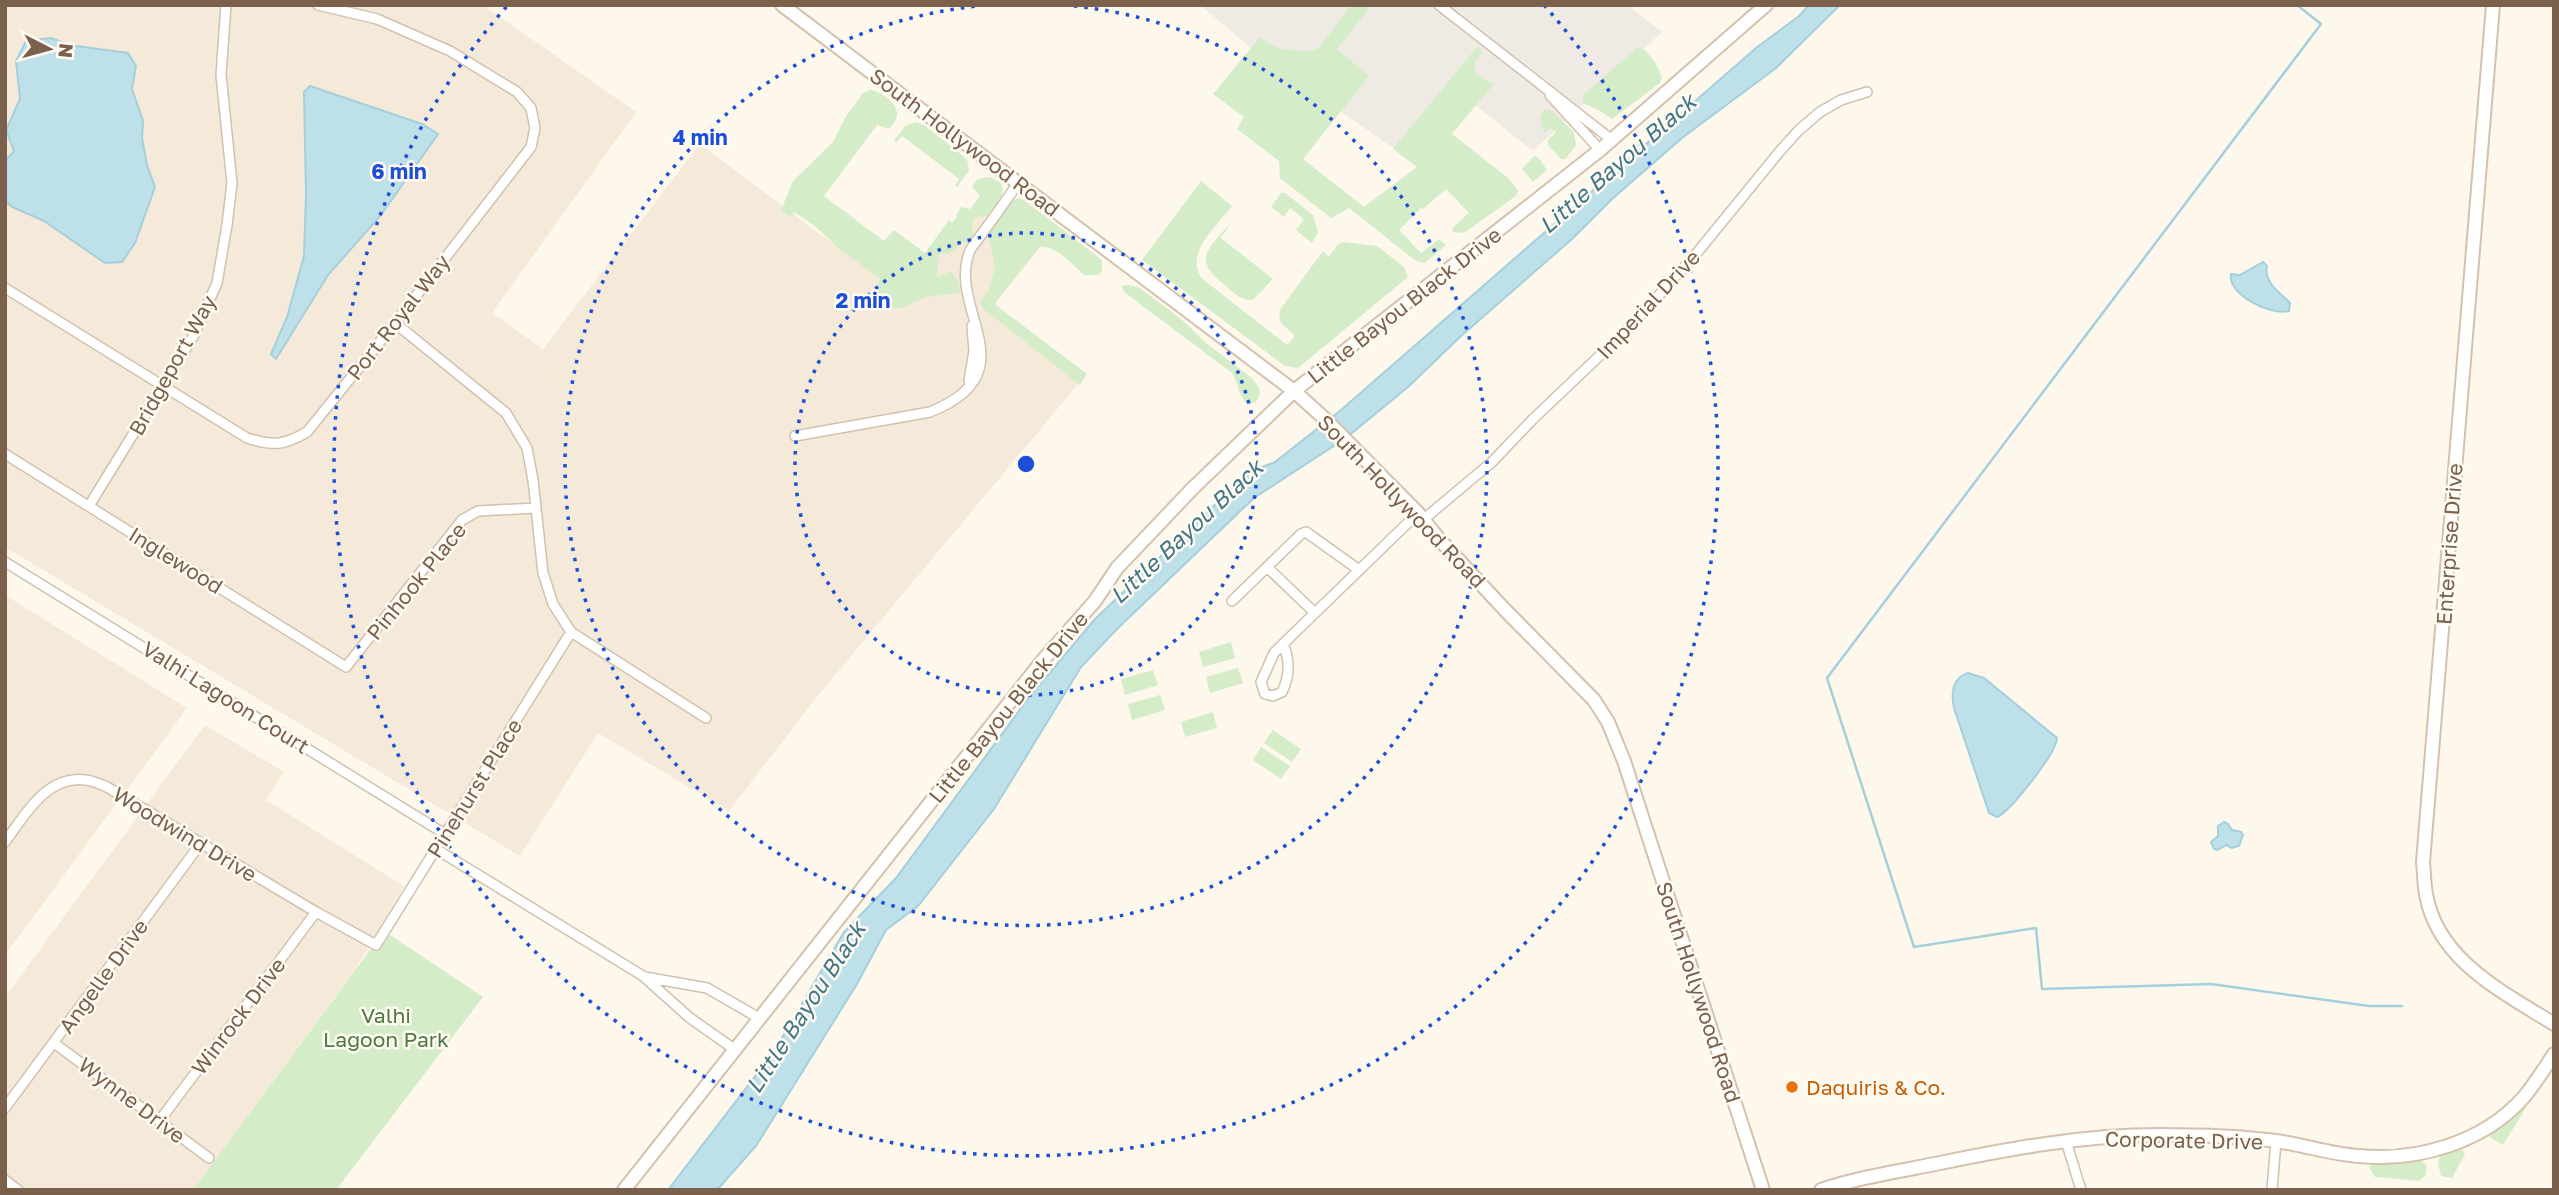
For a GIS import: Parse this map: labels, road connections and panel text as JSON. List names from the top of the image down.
{
  "streets": {
    "main road": [
      "South Hollywood Road",
      "Little Bayou Black Drive",
      "Enterprise Drive",
      "Corporate Drive"
    ],
    "street": [
      "Imperial Drive",
      "Port Royal Way",
      "Bridgeport Way",
      "Inglewood",
      "Pinhook Place",
      "Valhi Lagoon Court",
      "Pinehurst Place",
      "Woodwind Drive",
      "Angelle Drive",
      "Winrock Drive",
      "Wynne Drive"
    ]
  },
  "crossings": [
    ["South Hollywood Road", "Imperial Drive"],
    ["South Hollywood Road", "Little Bayou Black Drive"],
    ["Port Royal Way", "Bridgeport Way"],
    ["Bridgeport Way", "Inglewood"],
    ["Inglewood", "Pinhook Place"],
    ["Valhi Lagoon Court", "Pinehurst Place"],
    ["Pinehurst Place", "Woodwind Drive"],
    ["Woodwind Drive", "Angelle Drive"],
    ["Woodwind Drive", "Winrock Drive"],
    ["Angelle Drive", "Wynne Drive"],
    ["Winrock Drive", "Wynne Drive"]
  ],
  "water": ["Little Bayou Black"],
  "parks": ["Valhi Lagoon Park"],
  "places": ["Daquiris & Co."],
  "north": "right",
  "rings": ["4 min", "6 min", "2 min"]
}
